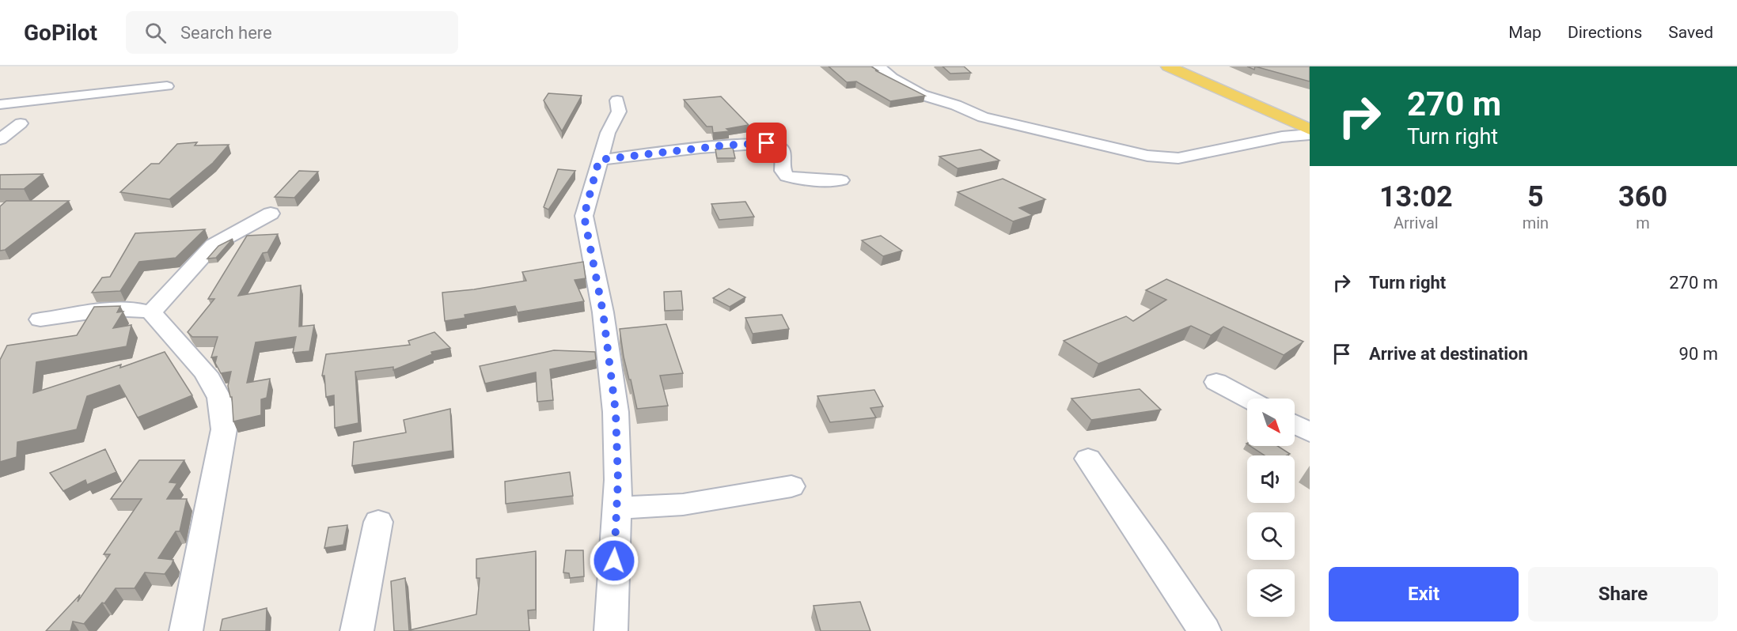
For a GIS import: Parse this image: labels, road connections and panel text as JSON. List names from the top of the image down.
{
  "north": "bottom right",
  "page": {
    "header": "GoPilot",
    "search": "Search here",
    "nav": ["Map", "Directions", "Saved"],
    "turn": ["270 m", "Turn right"],
    "eta": [
      "13:02",
      "Arrival",
      "5",
      "min",
      "360",
      "m"
    ],
    "list": [
      {
        "name": "Turn right",
        "value": "270 m"
      },
      {
        "name": "Arrive at destination",
        "value": "90 m"
      }
    ],
    "buttons": ["Exit", "Share"]
  }
}
